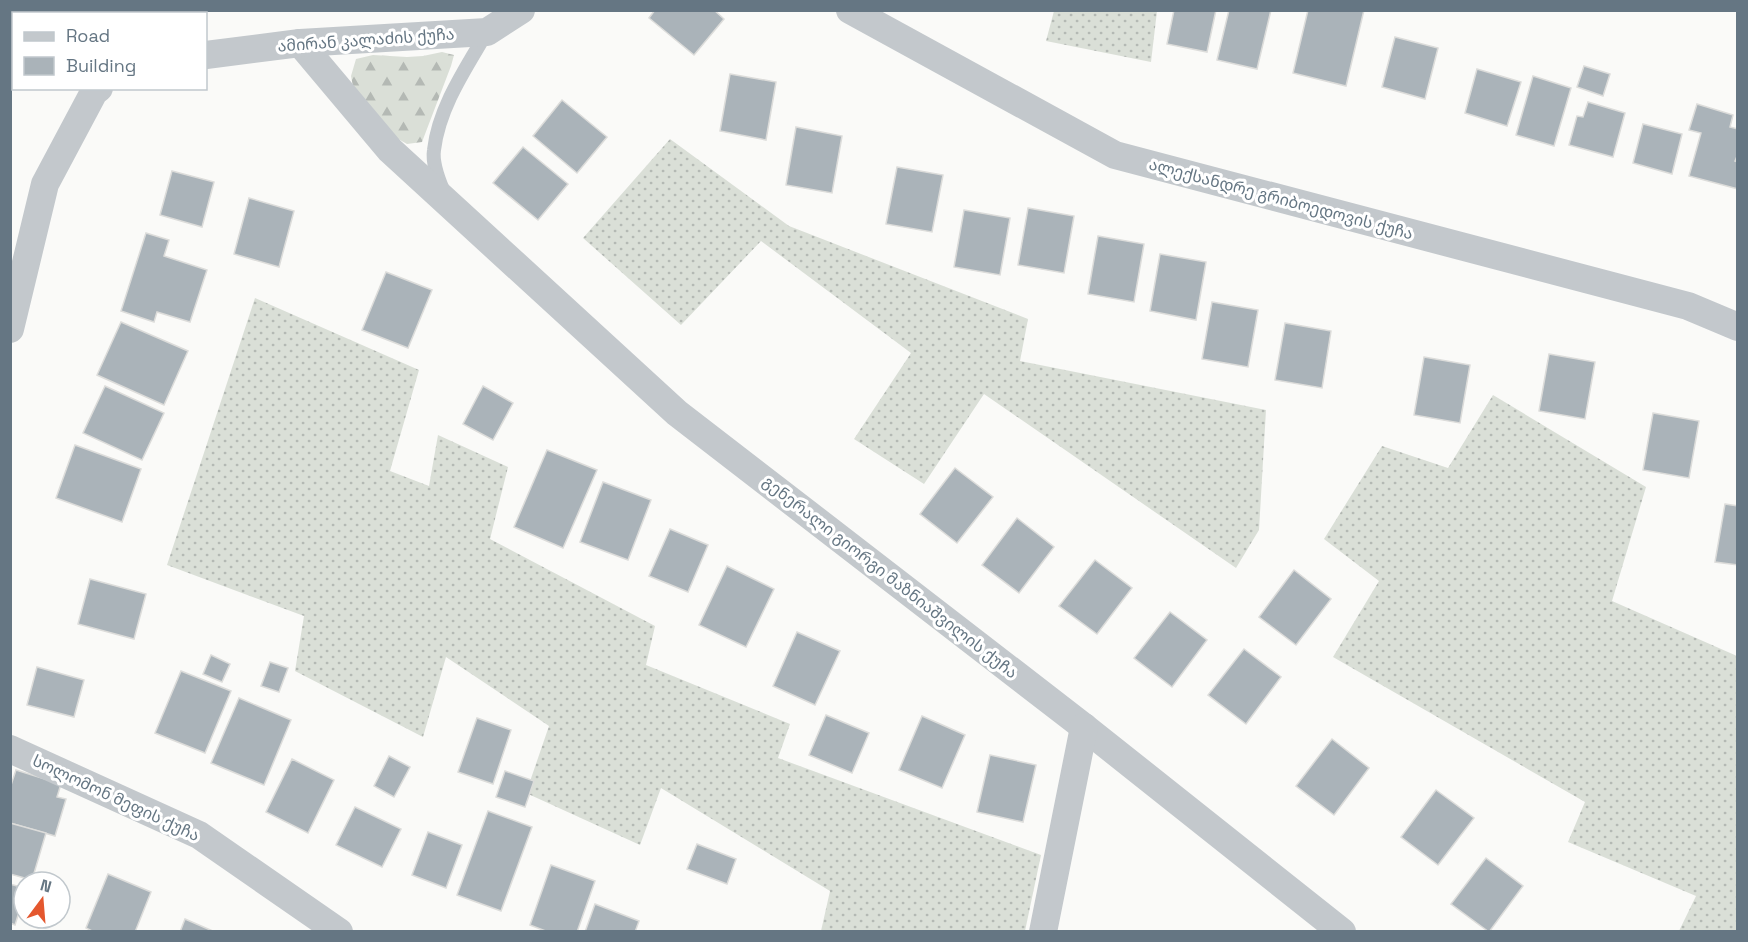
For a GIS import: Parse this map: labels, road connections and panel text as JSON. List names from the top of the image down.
{
  "streets": {
    "street": [
      "ამირან კალაძის ქუჩა",
      "ალექსანდრე გრიბოედოვის ქუჩა",
      "გენერალი გიორგი მაზნიაშვილის ქუჩა",
      "სოლომონ მეფის ქუჩა"
    ]
  },
  "crossings": [
    ["ამირან კალაძის ქუჩა", "გენერალი გიორგი მაზნიაშვილის ქუჩა"]
  ],
  "legend": ["Road", "Building"],
  "north": "top"
}
